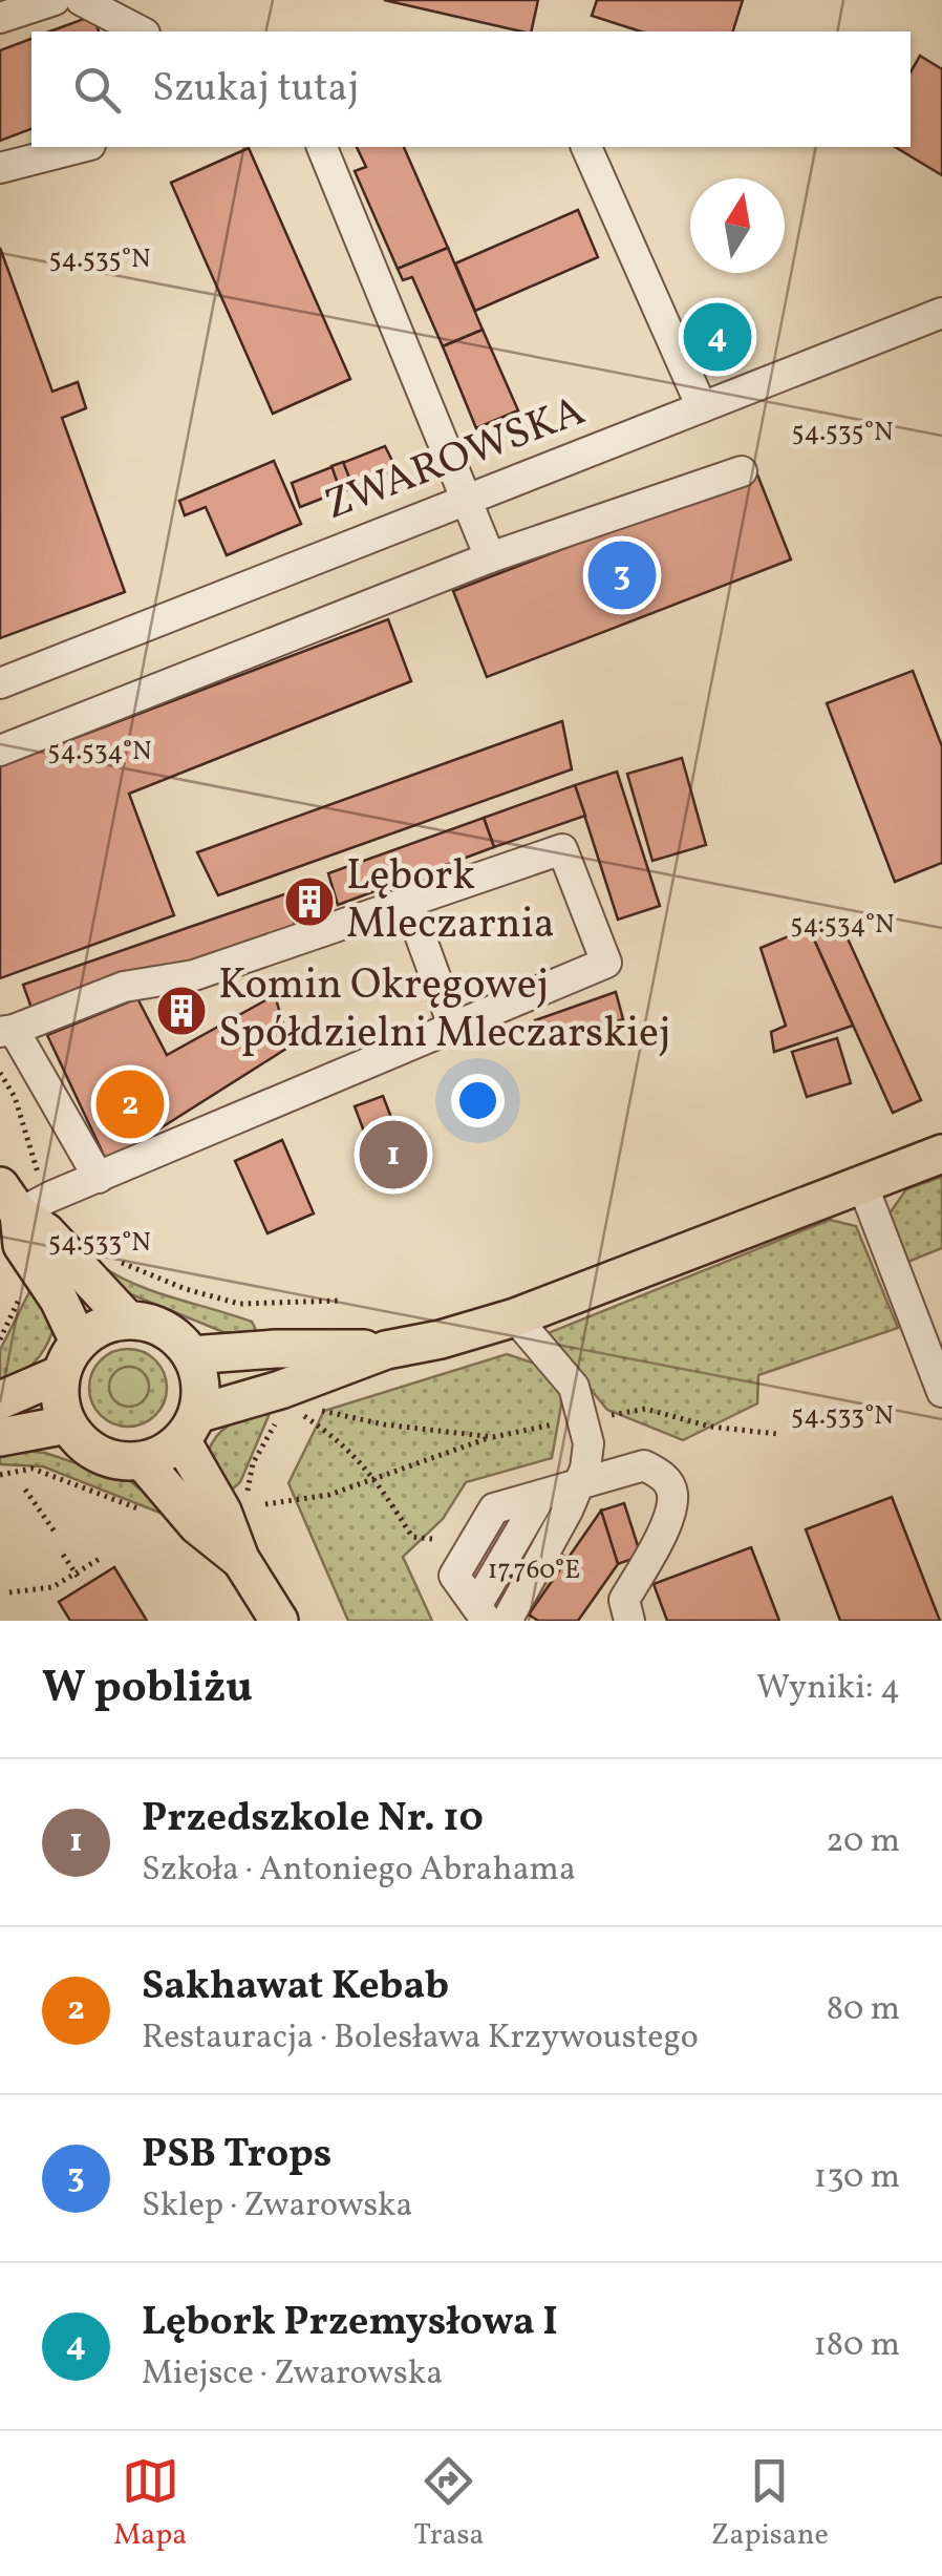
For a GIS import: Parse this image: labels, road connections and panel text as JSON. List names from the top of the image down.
{
  "streets": {
    "street": ["ZWAROWSKA"]
  },
  "places": {
    "building": ["Lębork Mleczarnia", "Komin Okręgowej Spółdzielni Mleczarskiej"]
  },
  "north": "top",
  "page": {
    "search": "Szukaj tutaj",
    "pins": [
      "4",
      "3",
      "2",
      "1"
    ],
    "heading": ["W pobliżu", "Wyniki: 4"],
    "list": [
      {
        "mark": "1",
        "name": "Przedszkole Nr. 10",
        "note": "Szkoła · Antoniego Abrahama",
        "value": "20 m"
      },
      {
        "mark": "2",
        "name": "Sakhawat Kebab",
        "note": "Restauracja · Bolesława Krzywoustego",
        "value": "80 m"
      },
      {
        "mark": "3",
        "name": "PSB Trops",
        "note": "Sklep · Zwarowska",
        "value": "130 m"
      },
      {
        "mark": "4",
        "name": "Lębork Przemysłowa I",
        "note": "Miejsce · Zwarowska",
        "value": "180 m"
      }
    ],
    "nav": ["Mapa", "Trasa", "Zapisane"]
  },
  "coordinates": [
    "54.535°N",
    "54.534°N",
    "54.533°N",
    "17.760°E"
  ]
}
